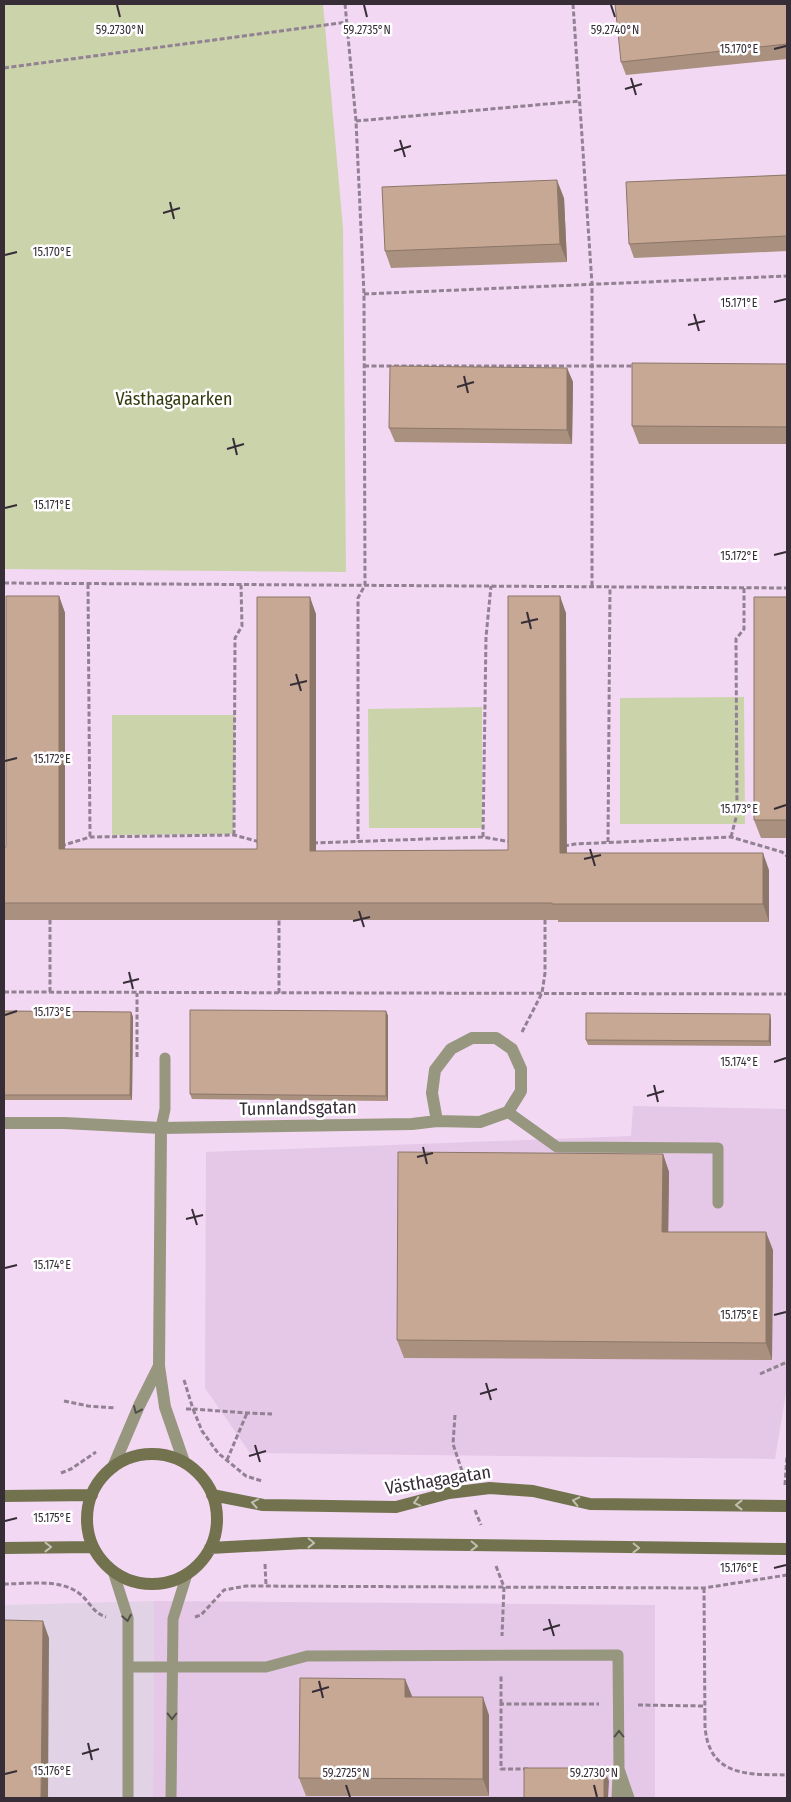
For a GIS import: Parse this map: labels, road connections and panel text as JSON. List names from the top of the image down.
{
  "streets": {
    "main road": ["Västhagagatan"],
    "street": ["Tunnlandsgatan"]
  },
  "parks": ["Västhagaparken"],
  "coordinates": [
    "59.2730°N",
    "59.2735°N",
    "59.2740°N",
    "15.170°E",
    "15.171°E",
    "15.172°E",
    "15.173°E",
    "15.174°E",
    "15.175°E",
    "15.176°E",
    "59.2725°N"
  ]
}
